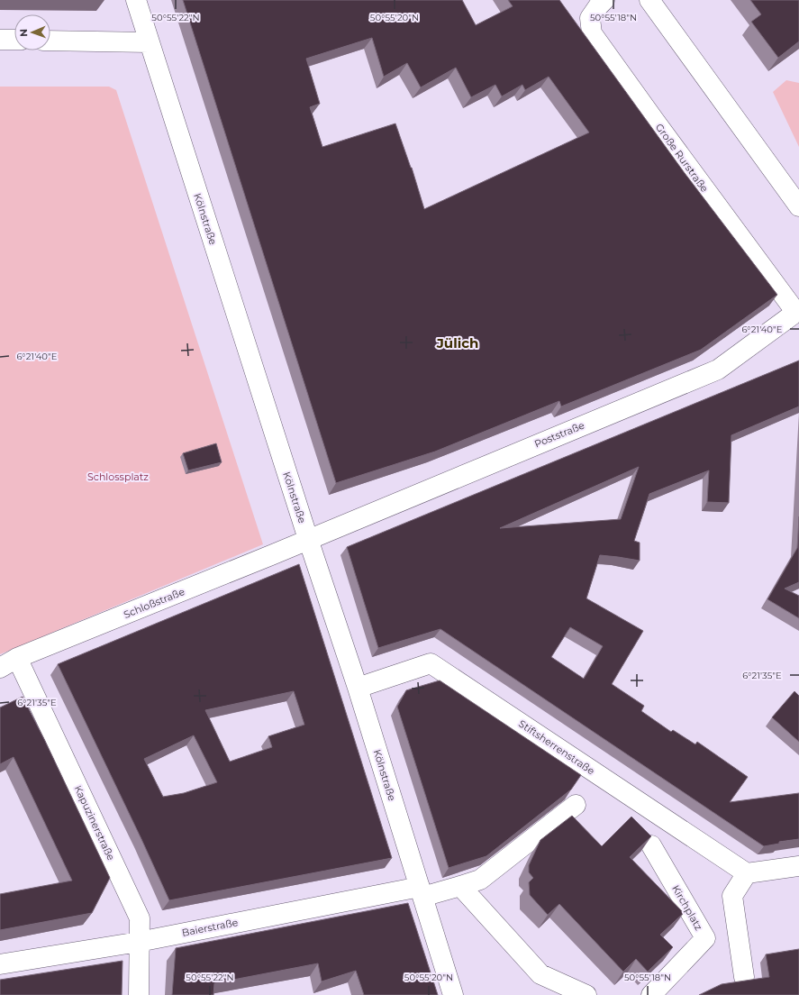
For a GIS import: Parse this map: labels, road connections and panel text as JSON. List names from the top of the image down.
{
  "streets": {
    "street": [
      "Große Rurstraße",
      "Kölnstraße",
      "Poststraße",
      "Schloßstraße",
      "Stiftsherrenstraße",
      "Kapuzinerstraße",
      "Kirchplatz",
      "Baierstraße"
    ]
  },
  "crossings": [
    ["Große Rurstraße", "Poststraße"],
    ["Kölnstraße", "Poststraße"],
    ["Kölnstraße", "Schloßstraße"],
    ["Kölnstraße", "Stiftsherrenstraße"],
    ["Kölnstraße", "Baierstraße"],
    ["Poststraße", "Schloßstraße"],
    ["Schloßstraße", "Kapuzinerstraße"],
    ["Kapuzinerstraße", "Baierstraße"]
  ],
  "districts": ["Jülich"],
  "parks": ["Schlossplatz"],
  "north": "left",
  "coordinates": [
    "50°55'22\"N",
    "50°55'20\"N",
    "50°55'18\"N",
    "6°21'40\"E",
    "6°21'35\"E"
  ]
}
